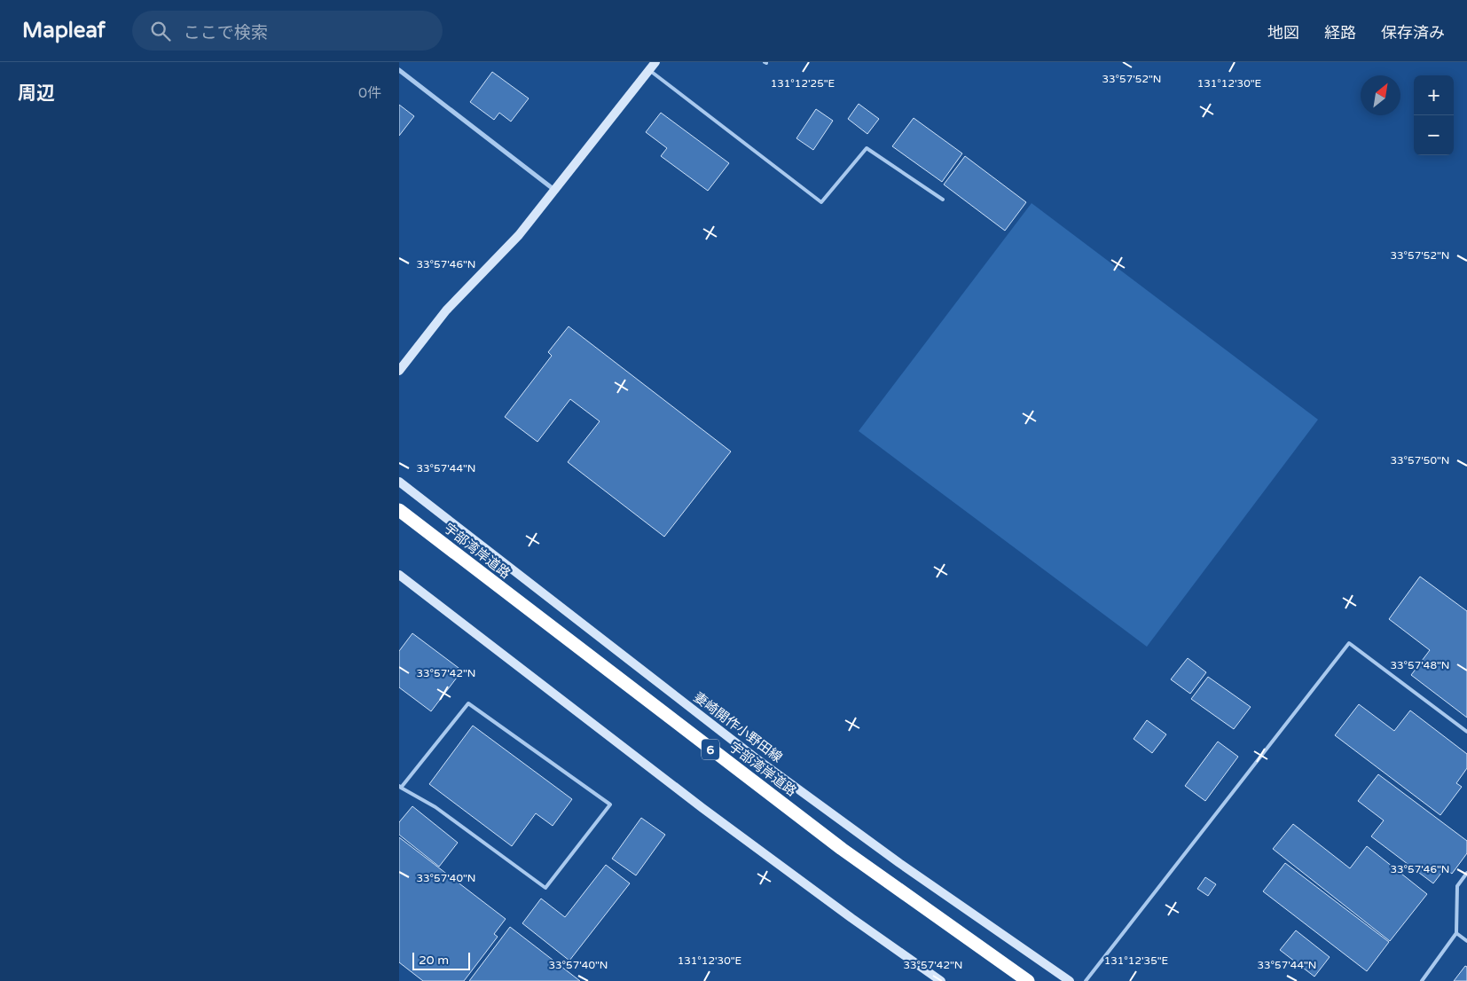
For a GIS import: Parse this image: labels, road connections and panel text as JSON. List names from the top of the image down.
{
  "streets": {
    "highway": ["宇部湾岸道路", "6"],
    "main road": ["妻崎開作小野田線"]
  },
  "scale_bar": "20 m",
  "north": "top right",
  "page": {
    "header": "Mapleaf",
    "search": "ここで検索",
    "nav": ["地図", "経路", "保存済み"],
    "heading": ["周辺", "0件"],
    "map_buttons": ["+", "−"],
    "scale": "20 m"
  },
  "coordinates": [
    "33°57'52\"N",
    "131°12'25\"E",
    "131°12'30\"E",
    "33°57'46\"N",
    "33°57'50\"N",
    "33°57'44\"N",
    "33°57'48\"N",
    "33°57'42\"N",
    "33°57'40\"N",
    "131°12'35\"E"
  ]
}
